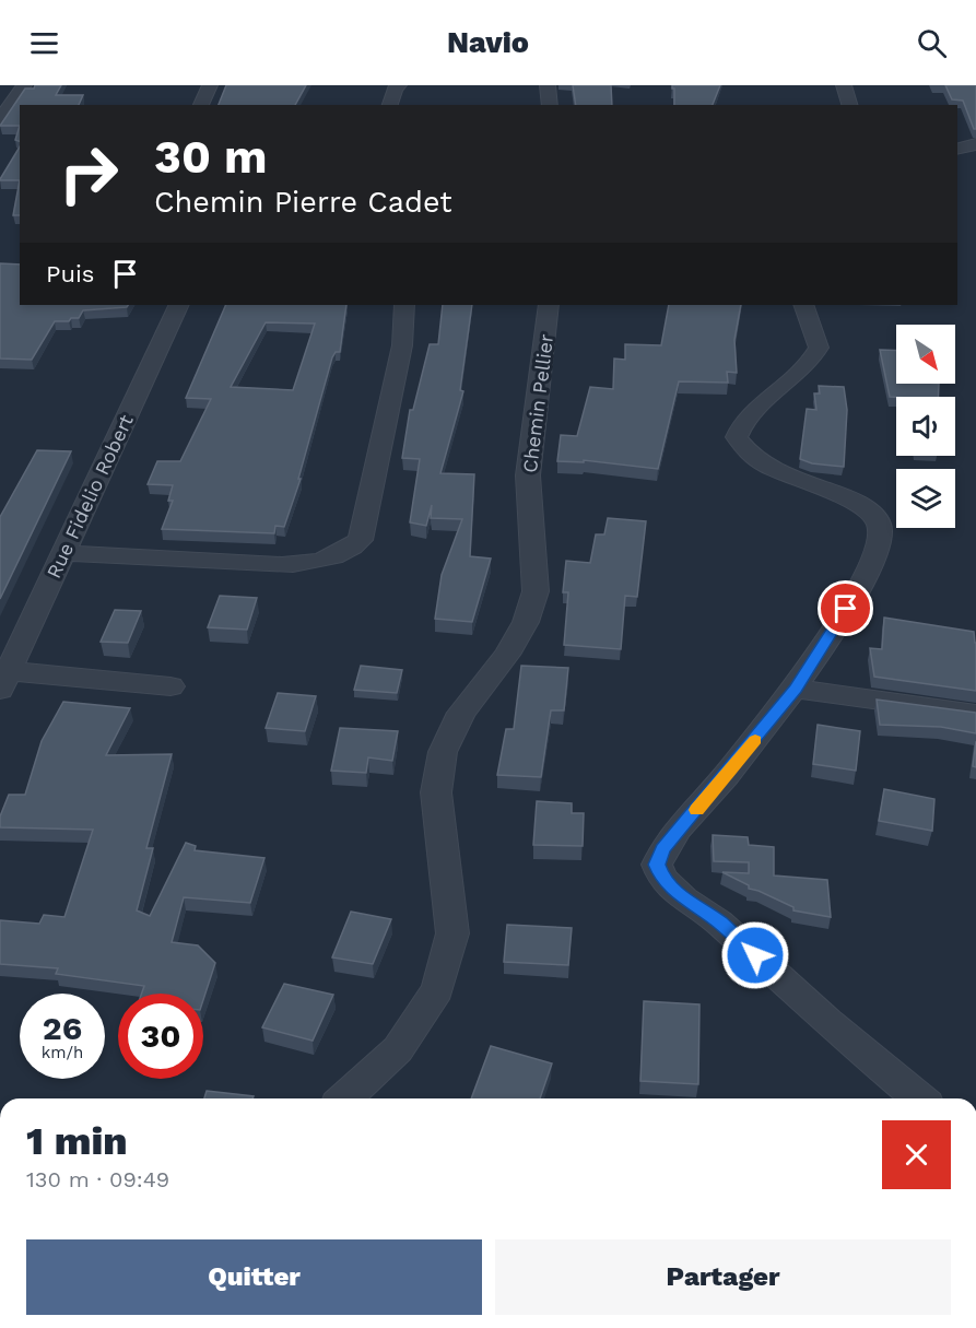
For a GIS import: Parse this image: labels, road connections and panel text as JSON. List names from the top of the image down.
{
  "streets": {
    "street": ["Chemin Pellier", "Rue Fidelio Robert"]
  },
  "north": "bottom right",
  "page": {
    "header": "Navio",
    "turn": ["30 m", "Chemin Pierre Cadet"],
    "then": "Puis",
    "speed": "26 km/h",
    "limit": "30",
    "heading": ["1 min", "130 m · 09:49"],
    "buttons": ["Quitter", "Partager"]
  }
}
